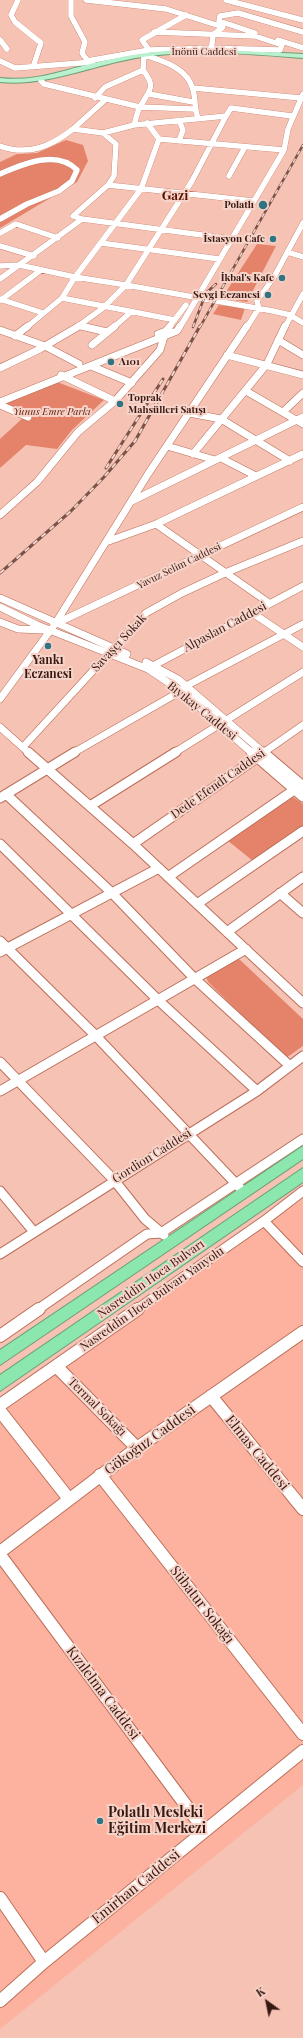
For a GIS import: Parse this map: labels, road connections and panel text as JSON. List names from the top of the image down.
{
  "streets": {
    "highway": ["Nasreddin Hoca Bulvarı"],
    "main road": ["İnönü Caddesi"],
    "street": [
      "Yavuz Selim Caddesi",
      "Alpaslan Caddesi",
      "Savaşçı Sokak",
      "Bıyıkay Caddesi",
      "Dede Efendi Caddesi",
      "Gordion Caddesi",
      "Nasreddin Hoca Bulvarı Yanyolu",
      "Termal Sokağı",
      "Gökoğuz Caddesi",
      "Elmas Caddesi",
      "Sübatur Sokağı",
      "Kızılelma Caddesi",
      "Emirhan Caddesi"
    ]
  },
  "crossings": [
    ["Yavuz Selim Caddesi", "Bıyıkay Caddesi"],
    ["Alpaslan Caddesi", "Bıyıkay Caddesi"],
    ["Savaşçı Sokak", "Bıyıkay Caddesi"],
    ["Bıyıkay Caddesi", "Dede Efendi Caddesi"],
    ["Nasreddin Hoca Bulvarı Yanyolu", "Termal Sokağı"],
    ["Termal Sokağı", "Gökoğuz Caddesi"],
    ["Gökoğuz Caddesi", "Elmas Caddesi"],
    ["Gökoğuz Caddesi", "Sübatur Sokağı"],
    ["Kızılelma Caddesi", "Emirhan Caddesi"]
  ],
  "districts": ["Gazi"],
  "parks": ["Yunus Emre Parkı"],
  "places": [
    "Polatlı",
    "İstasyon Cafe",
    "İkbal's Kafe",
    "Sevgi Eczanesi",
    "A101",
    "Toprak Mahsülleri Satışı",
    "Yankı Eczanesi",
    "Polatlı Mesleki Eğitim Merkezi"
  ],
  "north": "top left"
}
